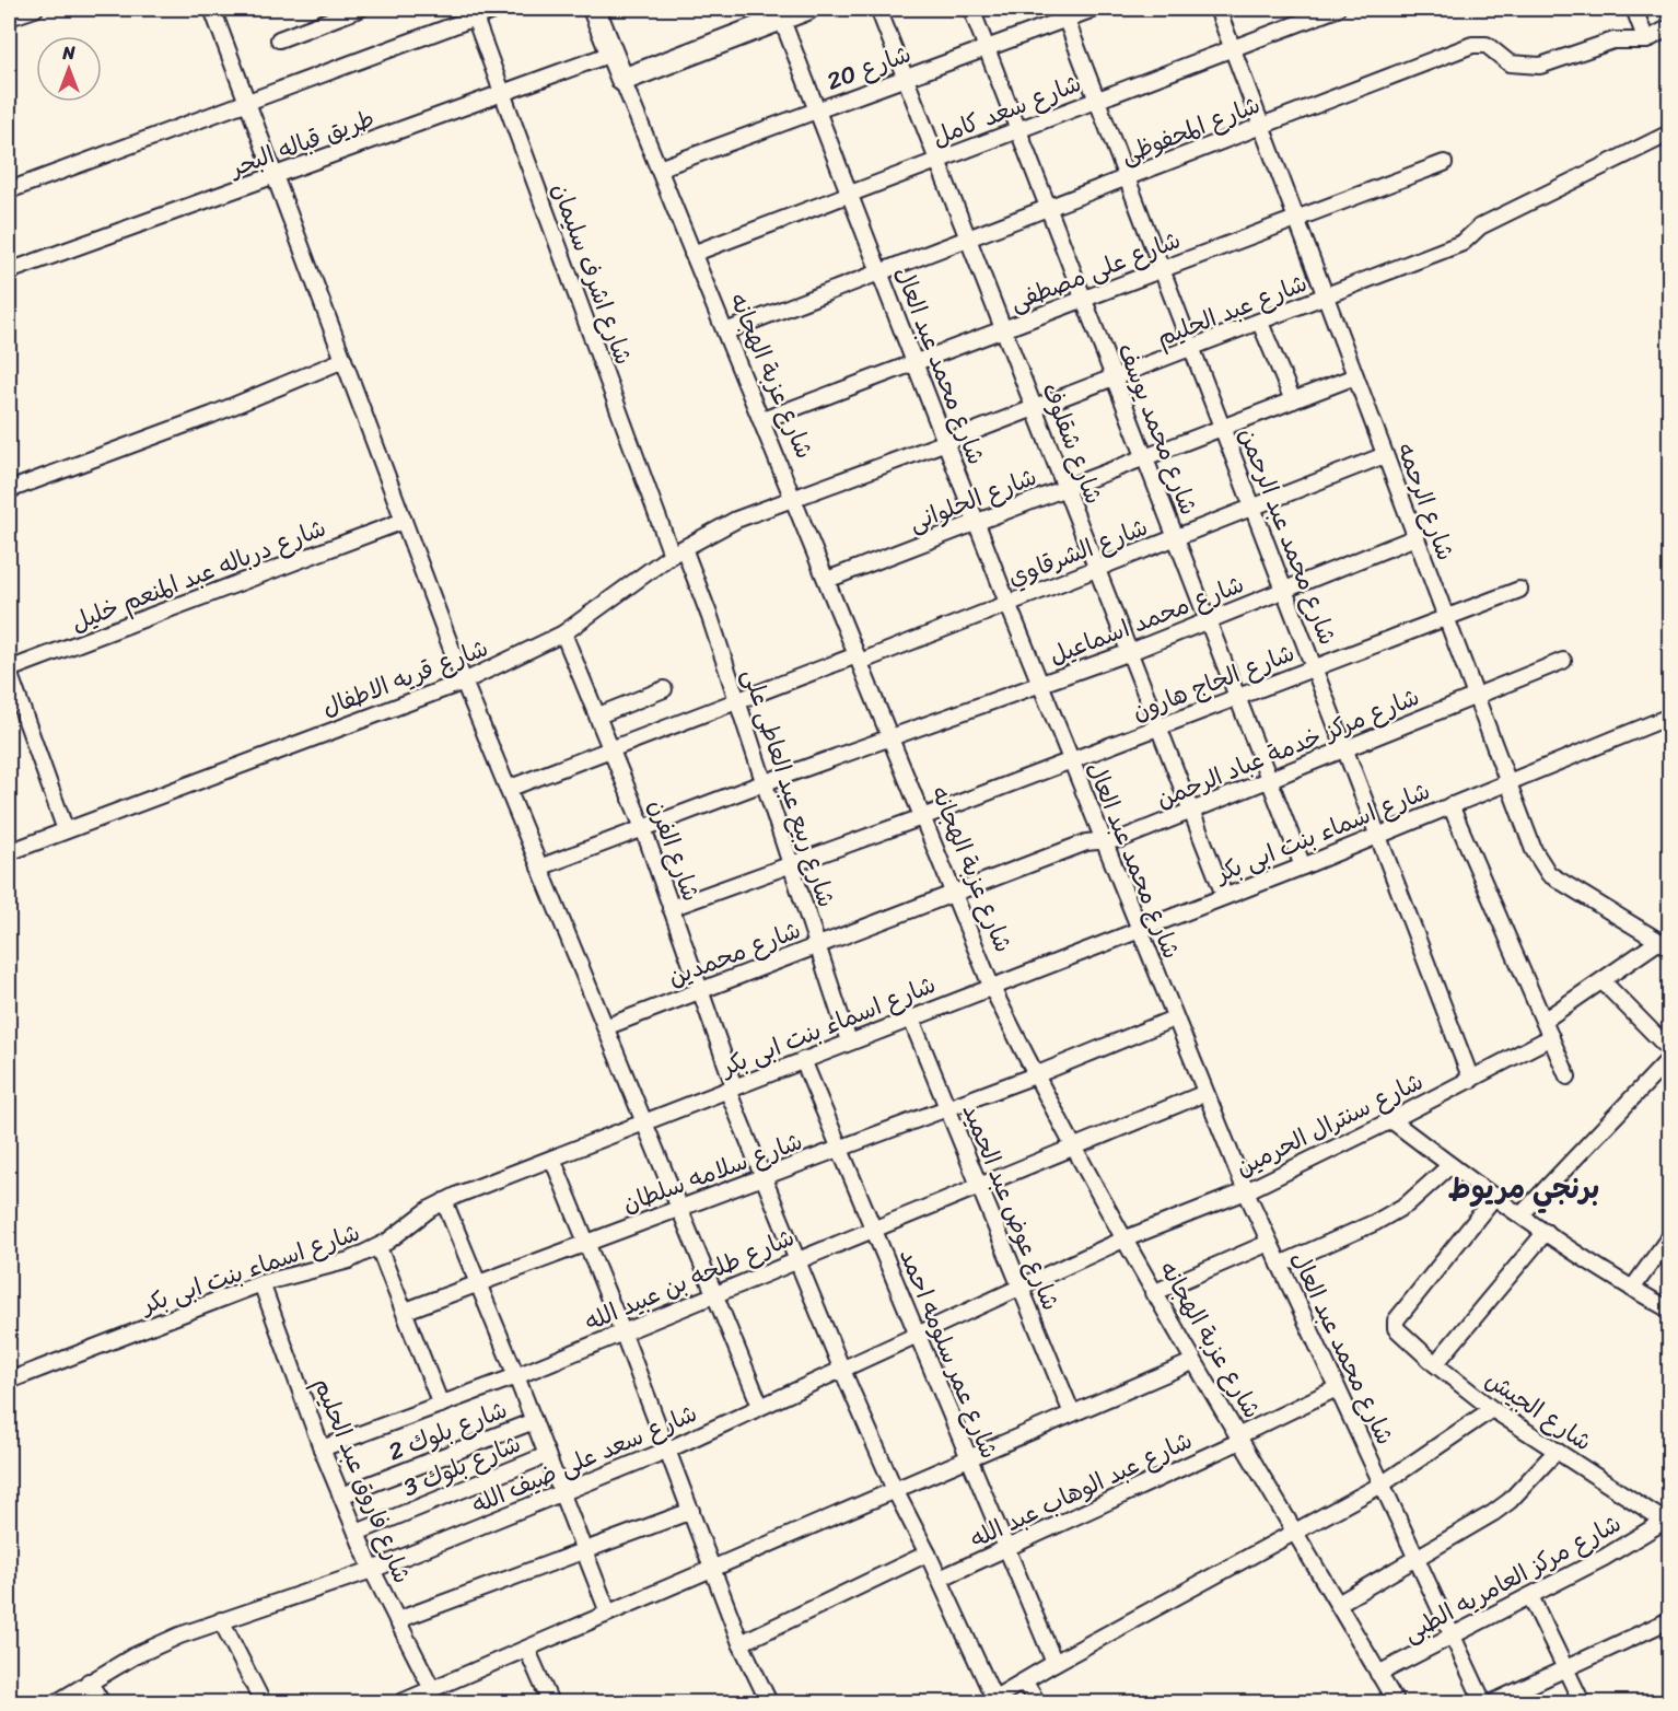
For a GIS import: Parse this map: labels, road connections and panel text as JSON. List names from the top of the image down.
{
  "streets": {
    "street": [
      "شارع 20",
      "شارع سعد كامل",
      "شارع المحفوظى",
      "طريق قباله البحر",
      "شارع على مصطفى",
      "شارع اشرف سليمان",
      "شارع عبد الحليم",
      "شارع محمد عبد العال",
      "شارع عزبة الهجانه",
      "شارع محمد يوسف",
      "شارع شقلوف",
      "شارع الحلوانى",
      "شارع الرحمه",
      "شارع محمد عبد الرحمن",
      "شارع الشرقاوي",
      "شارع درباله عبد المنعم خليل",
      "شارع محمد اسماعيل",
      "شارع قريه الاطفال",
      "شارع الحاج هارون",
      "شارع مركز خدمة عباد الرحمن",
      "شارع ربيع عبد العاطى على",
      "شارع اسماء بنت ابى بكر",
      "شارع الفرن",
      "شارع محمدين",
      "شارع سنترال الحرمين",
      "شارع سلامه سلطان",
      "شارع عوض عبد الحميد",
      "شارع طلحه بن عبيد الله",
      "شارع عمر سلومه احمد",
      "شارع الجيش",
      "شارع بلوك 2",
      "شارع سعد على ضيف الله",
      "شارع بلوك 3",
      "شارع فاروق عبد الحليم",
      "شارع عبد الوهاب عبد الله",
      "شارع مركز العامريه الطبى"
    ]
  },
  "crossings": [
    ["شارع 20", "شارع محمد عبد العال"],
    ["شارع 20", "شارع عزبة الهجانه"],
    ["شارع 20", "شارع محمد يوسف"],
    ["شارع 20", "شارع شقلوف"],
    ["شارع 20", "شارع محمد عبد الرحمن"],
    ["شارع سعد كامل", "شارع محمد عبد العال"],
    ["شارع سعد كامل", "شارع عزبة الهجانه"],
    ["شارع سعد كامل", "شارع محمد يوسف"],
    ["شارع سعد كامل", "شارع شقلوف"],
    ["شارع سعد كامل", "شارع الرحمه"],
    ["شارع سعد كامل", "شارع محمد عبد الرحمن"],
    ["شارع المحفوظى", "شارع محمد عبد العال"],
    ["شارع المحفوظى", "شارع عزبة الهجانه"],
    ["شارع المحفوظى", "شارع محمد يوسف"],
    ["شارع المحفوظى", "شارع شقلوف"],
    ["شارع المحفوظى", "شارع الرحمه"],
    ["شارع المحفوظى", "شارع محمد عبد الرحمن"],
    ["طريق قباله البحر", "شارع اشرف سليمان"],
    ["طريق قباله البحر", "شارع عزبة الهجانه"],
    ["شارع على مصطفى", "شارع محمد عبد العال"],
    ["شارع على مصطفى", "شارع عزبة الهجانه"],
    ["شارع على مصطفى", "شارع محمد يوسف"],
    ["شارع على مصطفى", "شارع شقلوف"],
    ["شارع على مصطفى", "شارع الرحمه"],
    ["شارع على مصطفى", "شارع محمد عبد الرحمن"],
    ["شارع اشرف سليمان", "شارع قريه الاطفال"],
    ["شارع اشرف سليمان", "شارع ربيع عبد العاطى على"],
    ["شارع عبد الحليم", "شارع محمد عبد العال"],
    ["شارع عبد الحليم", "شارع عزبة الهجانه"],
    ["شارع عبد الحليم", "شارع محمد يوسف"],
    ["شارع عبد الحليم", "شارع شقلوف"],
    ["شارع عبد الحليم", "شارع الرحمه"],
    ["شارع عبد الحليم", "شارع محمد عبد الرحمن"],
    ["شارع عبد الحليم", "شارع قريه الاطفال"],
    ["شارع محمد عبد العال", "شارع الحلوانى"],
    ["شارع محمد عبد العال", "شارع الشرقاوي"],
    ["شارع محمد عبد العال", "شارع محمد اسماعيل"],
    ["شارع محمد عبد العال", "شارع الحاج هارون"],
    ["شارع محمد عبد العال", "شارع مركز خدمة عباد الرحمن"],
    ["شارع محمد عبد العال", "شارع اسماء بنت ابى بكر"],
    ["شارع محمد عبد العال", "شارع سنترال الحرمين"],
    ["شارع محمد عبد العال", "شارع سلامه سلطان"],
    ["شارع محمد عبد العال", "شارع طلحه بن عبيد الله"],
    ["شارع محمد عبد العال", "شارع عبد الوهاب عبد الله"],
    ["شارع محمد عبد العال", "شارع مركز العامريه الطبى"],
    ["شارع عزبة الهجانه", "شارع الحلوانى"],
    ["شارع عزبة الهجانه", "شارع الشرقاوي"],
    ["شارع عزبة الهجانه", "شارع محمد اسماعيل"],
    ["شارع عزبة الهجانه", "شارع قريه الاطفال"],
    ["شارع عزبة الهجانه", "شارع الحاج هارون"],
    ["شارع عزبة الهجانه", "شارع مركز خدمة عباد الرحمن"],
    ["شارع عزبة الهجانه", "شارع اسماء بنت ابى بكر"],
    ["شارع عزبة الهجانه", "شارع محمدين"],
    ["شارع عزبة الهجانه", "شارع سنترال الحرمين"],
    ["شارع عزبة الهجانه", "شارع سلامه سلطان"],
    ["شارع عزبة الهجانه", "شارع طلحه بن عبيد الله"],
    ["شارع عزبة الهجانه", "شارع سعد على ضيف الله"],
    ["شارع عزبة الهجانه", "شارع عبد الوهاب عبد الله"],
    ["شارع عزبة الهجانه", "شارع مركز العامريه الطبى"],
    ["شارع محمد يوسف", "شارع الحلوانى"],
    ["شارع محمد يوسف", "شارع الشرقاوي"],
    ["شارع محمد يوسف", "شارع محمد اسماعيل"],
    ["شارع محمد يوسف", "شارع الحاج هارون"],
    ["شارع محمد يوسف", "شارع مركز خدمة عباد الرحمن"],
    ["شارع محمد يوسف", "شارع اسماء بنت ابى بكر"],
    ["شارع شقلوف", "شارع الحلوانى"],
    ["شارع شقلوف", "شارع الشرقاوي"],
    ["شارع شقلوف", "شارع محمد اسماعيل"],
    ["شارع شقلوف", "شارع الحاج هارون"],
    ["شارع شقلوف", "شارع مركز خدمة عباد الرحمن"],
    ["شارع شقلوف", "شارع اسماء بنت ابى بكر"],
    ["شارع الحلوانى", "شارع الرحمه"],
    ["شارع الحلوانى", "شارع محمد عبد الرحمن"],
    ["شارع الرحمه", "شارع الشرقاوي"],
    ["شارع الرحمه", "شارع محمد اسماعيل"],
    ["شارع الرحمه", "شارع الحاج هارون"],
    ["شارع الرحمه", "شارع مركز خدمة عباد الرحمن"],
    ["شارع الرحمه", "شارع اسماء بنت ابى بكر"],
    ["شارع محمد عبد الرحمن", "شارع الشرقاوي"],
    ["شارع محمد عبد الرحمن", "شارع محمد اسماعيل"],
    ["شارع محمد عبد الرحمن", "شارع الحاج هارون"],
    ["شارع محمد عبد الرحمن", "شارع مركز خدمة عباد الرحمن"],
    ["شارع محمد عبد الرحمن", "شارع اسماء بنت ابى بكر"],
    ["شارع محمد عبد الرحمن", "شارع سنترال الحرمين"],
    ["شارع الشرقاوي", "شارع ربيع عبد العاطى على"],
    ["شارع الشرقاوي", "شارع الفرن"],
    ["شارع محمد اسماعيل", "شارع ربيع عبد العاطى على"],
    ["شارع محمد اسماعيل", "شارع الفرن"],
    ["شارع قريه الاطفال", "شارع ربيع عبد العاطى على"],
    ["شارع قريه الاطفال", "شارع الفرن"],
    ["شارع الحاج هارون", "شارع ربيع عبد العاطى على"],
    ["شارع الحاج هارون", "شارع الفرن"],
    ["شارع مركز خدمة عباد الرحمن", "شارع محمدين"],
    ["شارع ربيع عبد العاطى على", "شارع اسماء بنت ابى بكر"],
    ["شارع ربيع عبد العاطى على", "شارع محمدين"],
    ["شارع اسماء بنت ابى بكر", "شارع الفرن"],
    ["شارع اسماء بنت ابى بكر", "شارع عوض عبد الحميد"],
    ["شارع اسماء بنت ابى بكر", "شارع عمر سلومه احمد"],
    ["شارع اسماء بنت ابى بكر", "شارع فاروق عبد الحليم"],
    ["شارع الفرن", "شارع محمدين"],
    ["شارع الفرن", "شارع سلامه سلطان"],
    ["شارع الفرن", "شارع طلحه بن عبيد الله"],
    ["شارع الفرن", "شارع سعد على ضيف الله"],
    ["شارع الفرن", "شارع عبد الوهاب عبد الله"],
    ["شارع سنترال الحرمين", "شارع سعد على ضيف الله"],
    ["شارع سلامه سلطان", "شارع عوض عبد الحميد"],
    ["شارع سلامه سلطان", "شارع عمر سلومه احمد"],
    ["شارع عوض عبد الحميد", "شارع طلحه بن عبيد الله"],
    ["شارع عوض عبد الحميد", "شارع سعد على ضيف الله"],
    ["شارع طلحه بن عبيد الله", "شارع عمر سلومه احمد"],
    ["شارع طلحه بن عبيد الله", "شارع فاروق عبد الحليم"],
    ["شارع عمر سلومه احمد", "شارع سعد على ضيف الله"],
    ["شارع عمر سلومه احمد", "شارع عبد الوهاب عبد الله"],
    ["شارع الجيش", "شارع مركز العامريه الطبى"],
    ["شارع بلوك 2", "شارع فاروق عبد الحليم"],
    ["شارع سعد على ضيف الله", "شارع فاروق عبد الحليم"],
    ["شارع بلوك 3", "شارع فاروق عبد الحليم"]
  ],
  "districts": ["برنجي مريوط"],
  "north": "top"
}
